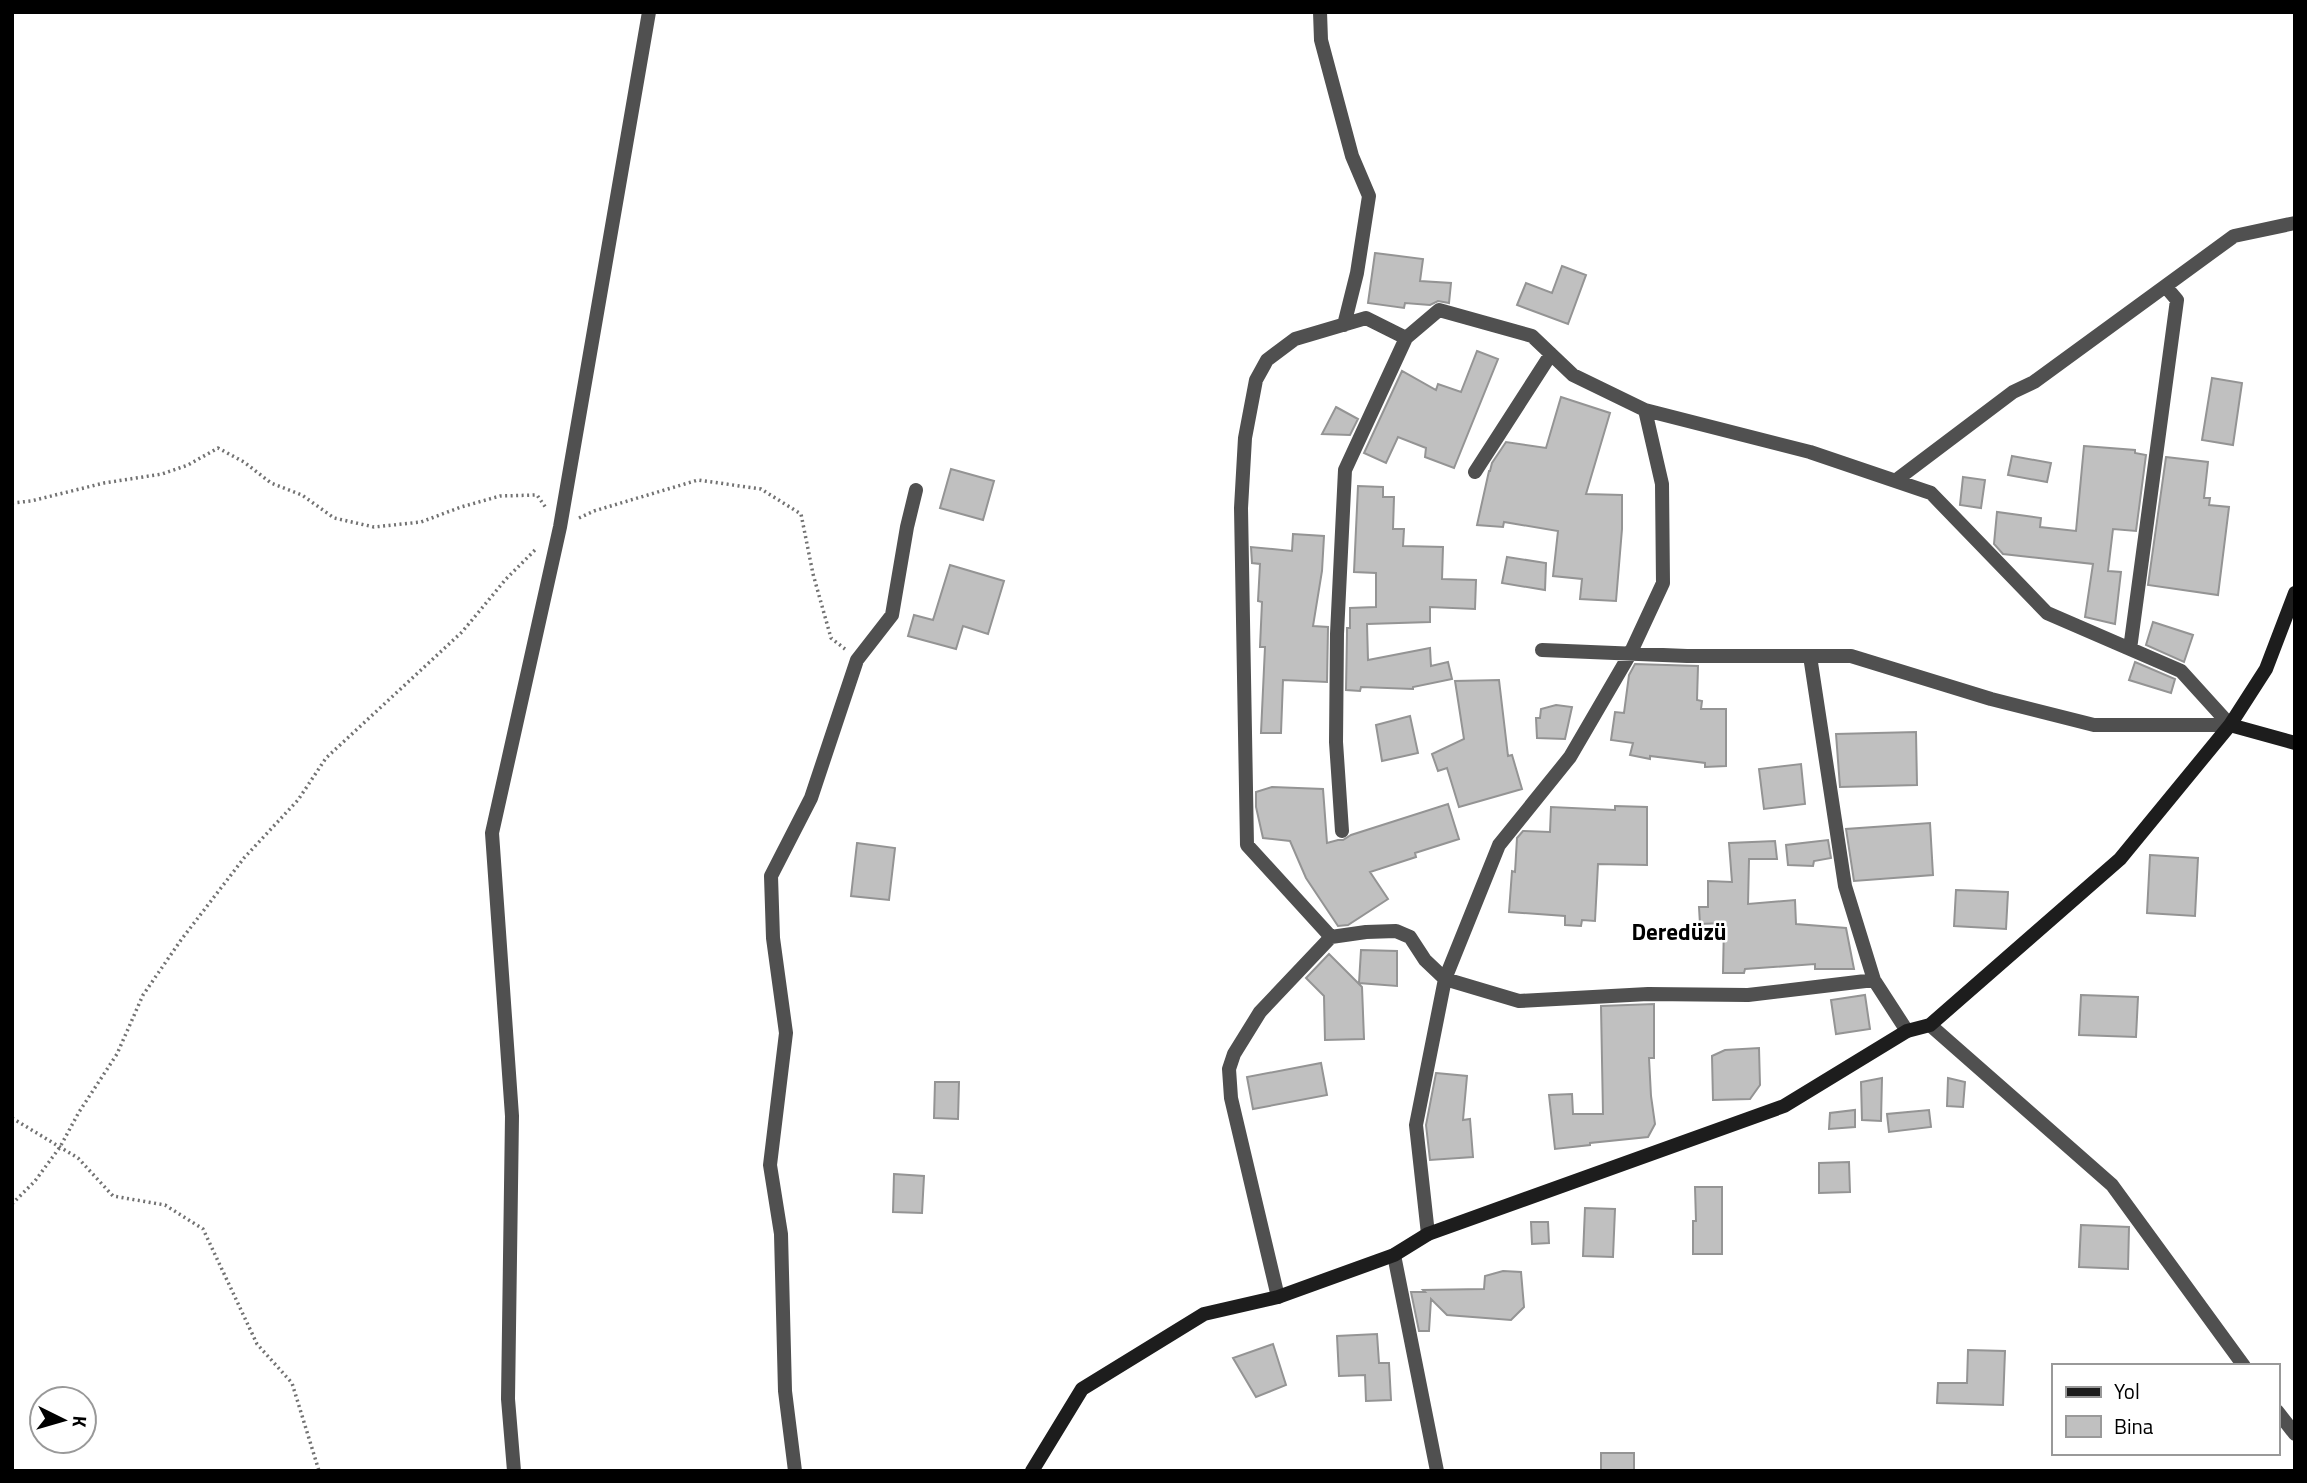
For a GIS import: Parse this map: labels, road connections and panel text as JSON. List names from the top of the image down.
{
  "districts": ["Deredüzü"],
  "legend": ["Yol", "Bina"],
  "north": "right"
}
